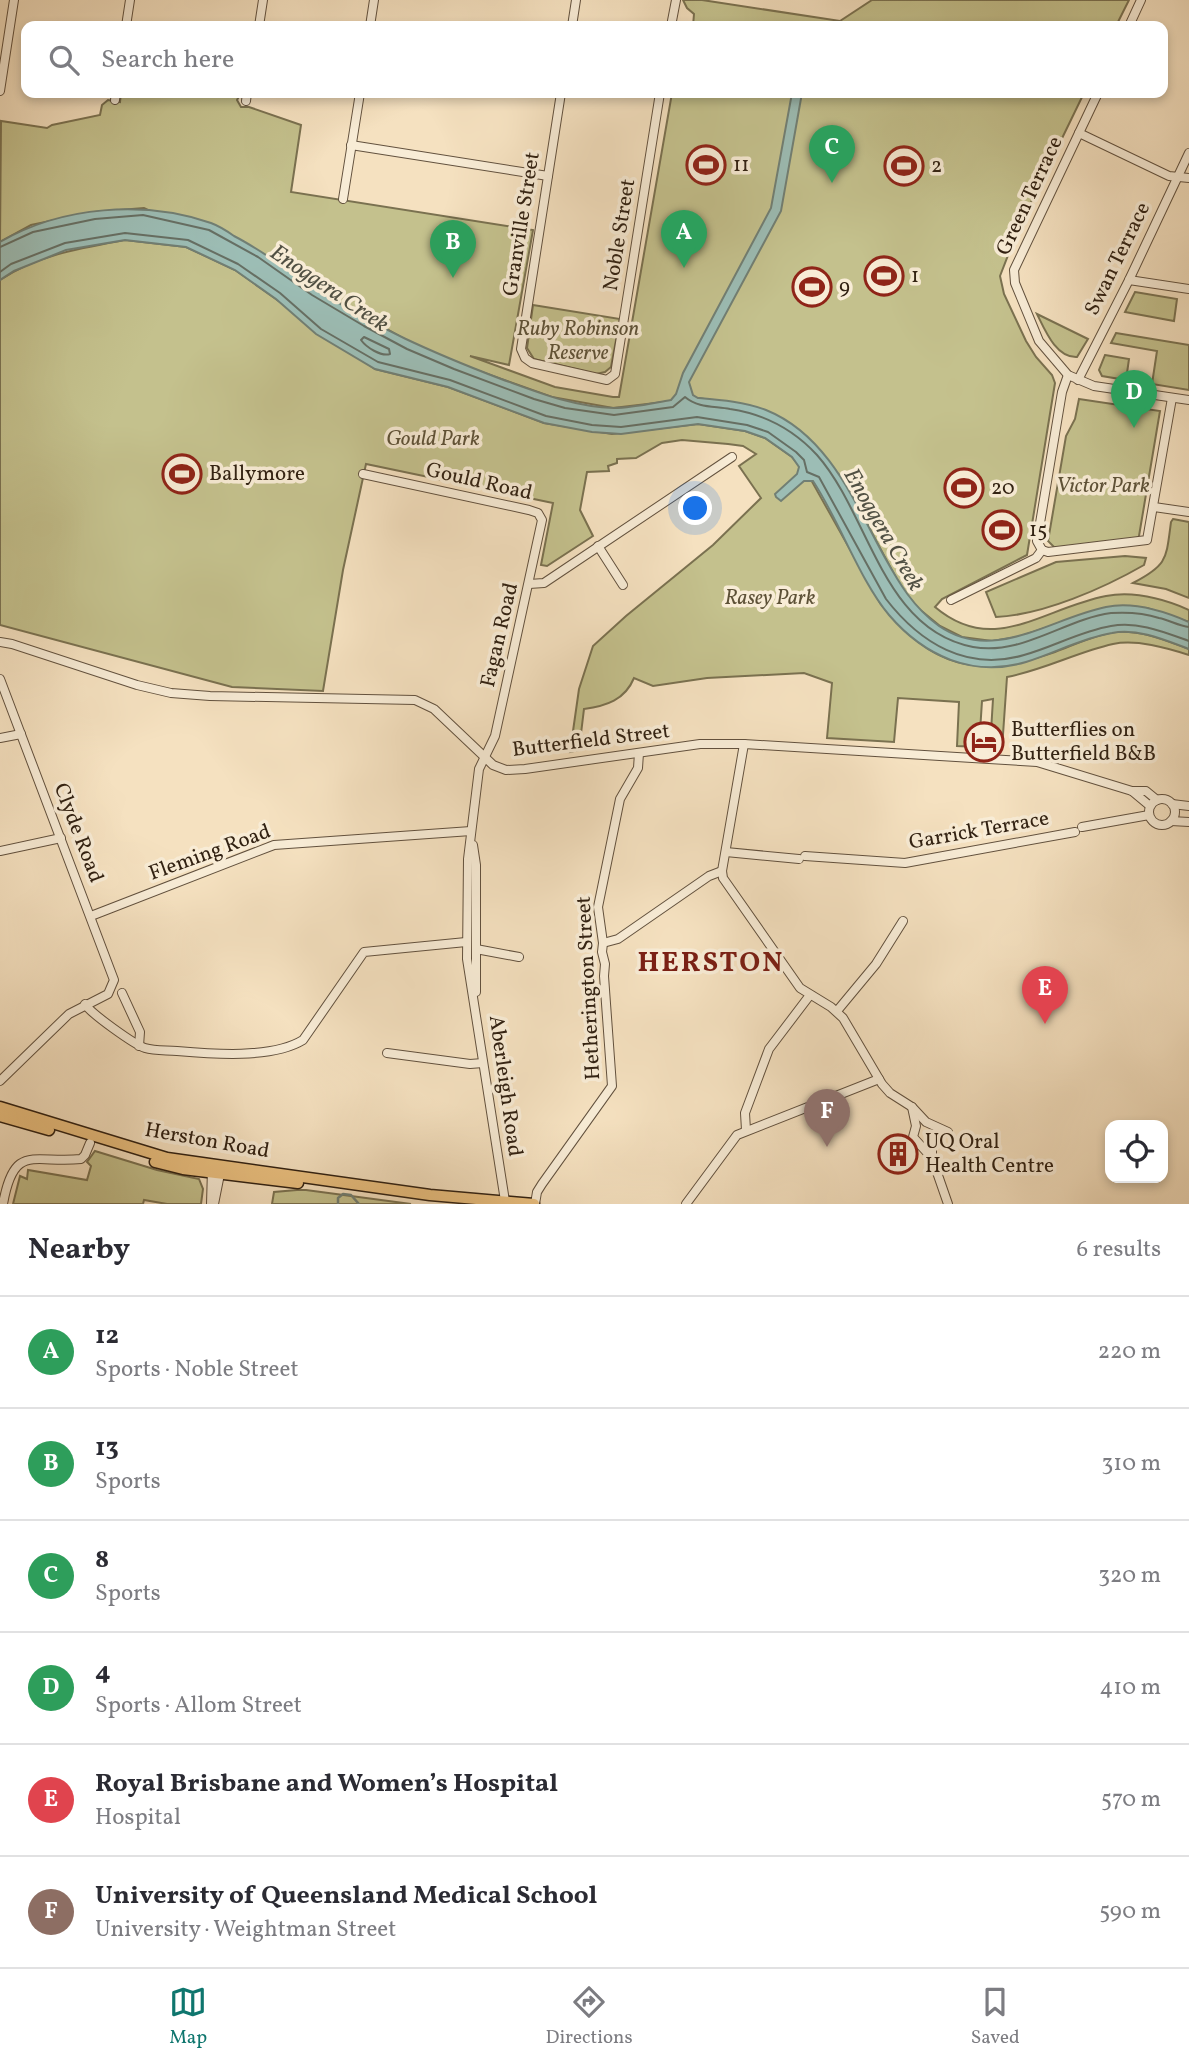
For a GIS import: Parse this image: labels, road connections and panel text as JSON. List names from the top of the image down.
{
  "streets": {
    "main road": ["Herston Road"],
    "street": [
      "Green Terrace",
      "Granville Street",
      "Noble Street",
      "Swan Terrace",
      "Gould Road",
      "Fagan Road",
      "Butterfield Street",
      "Garrick Terrace",
      "Clyde Road",
      "Fleming Road",
      "Hetherington Street",
      "Aberleigh Road"
    ]
  },
  "crossings": [
    ["Granville Street", "Noble Street"],
    ["Gould Road", "Fagan Road"],
    ["Fagan Road", "Butterfield Street"],
    ["Fagan Road", "Aberleigh Road"],
    ["Butterfield Street", "Garrick Terrace"],
    ["Butterfield Street", "Hetherington Street"],
    ["Butterfield Street", "Aberleigh Road"],
    ["Clyde Road", "Fleming Road"],
    ["Fleming Road", "Aberleigh Road"],
    ["Hetherington Street", "Herston Road"],
    ["Aberleigh Road", "Herston Road"]
  ],
  "districts": ["HERSTON"],
  "water": ["Enoggera Creek"],
  "parks": [
    "Ruby Robinson Reserve",
    "Gould Park",
    "Victor Park",
    "Rasey Park"
  ],
  "places": {
    "sports": [
      "11",
      "2",
      "1",
      "9",
      "Ballymore",
      "20",
      "15"
    ],
    "hotel": ["Butterflies on Butterfield B&B"],
    "building": ["UQ Oral Health Centre"]
  },
  "page": {
    "search": "Search here",
    "pins": [
      "C",
      "A",
      "B",
      "D",
      "E",
      "F"
    ],
    "heading": ["Nearby", "6 results"],
    "list": [
      {
        "mark": "A",
        "name": "12",
        "note": "Sports · Noble Street",
        "value": "220 m"
      },
      {
        "mark": "B",
        "name": "13",
        "note": "Sports",
        "value": "310 m"
      },
      {
        "mark": "C",
        "name": "8",
        "note": "Sports",
        "value": "320 m"
      },
      {
        "mark": "D",
        "name": "4",
        "note": "Sports · Allom Street",
        "value": "410 m"
      },
      {
        "mark": "E",
        "name": "Royal Brisbane and Women’s Hospital",
        "note": "Hospital",
        "value": "570 m"
      },
      {
        "mark": "F",
        "name": "University of Queensland Medical School",
        "note": "University · Weightman Street",
        "value": "590 m"
      }
    ],
    "nav": ["Map", "Directions", "Saved"]
  }
}
